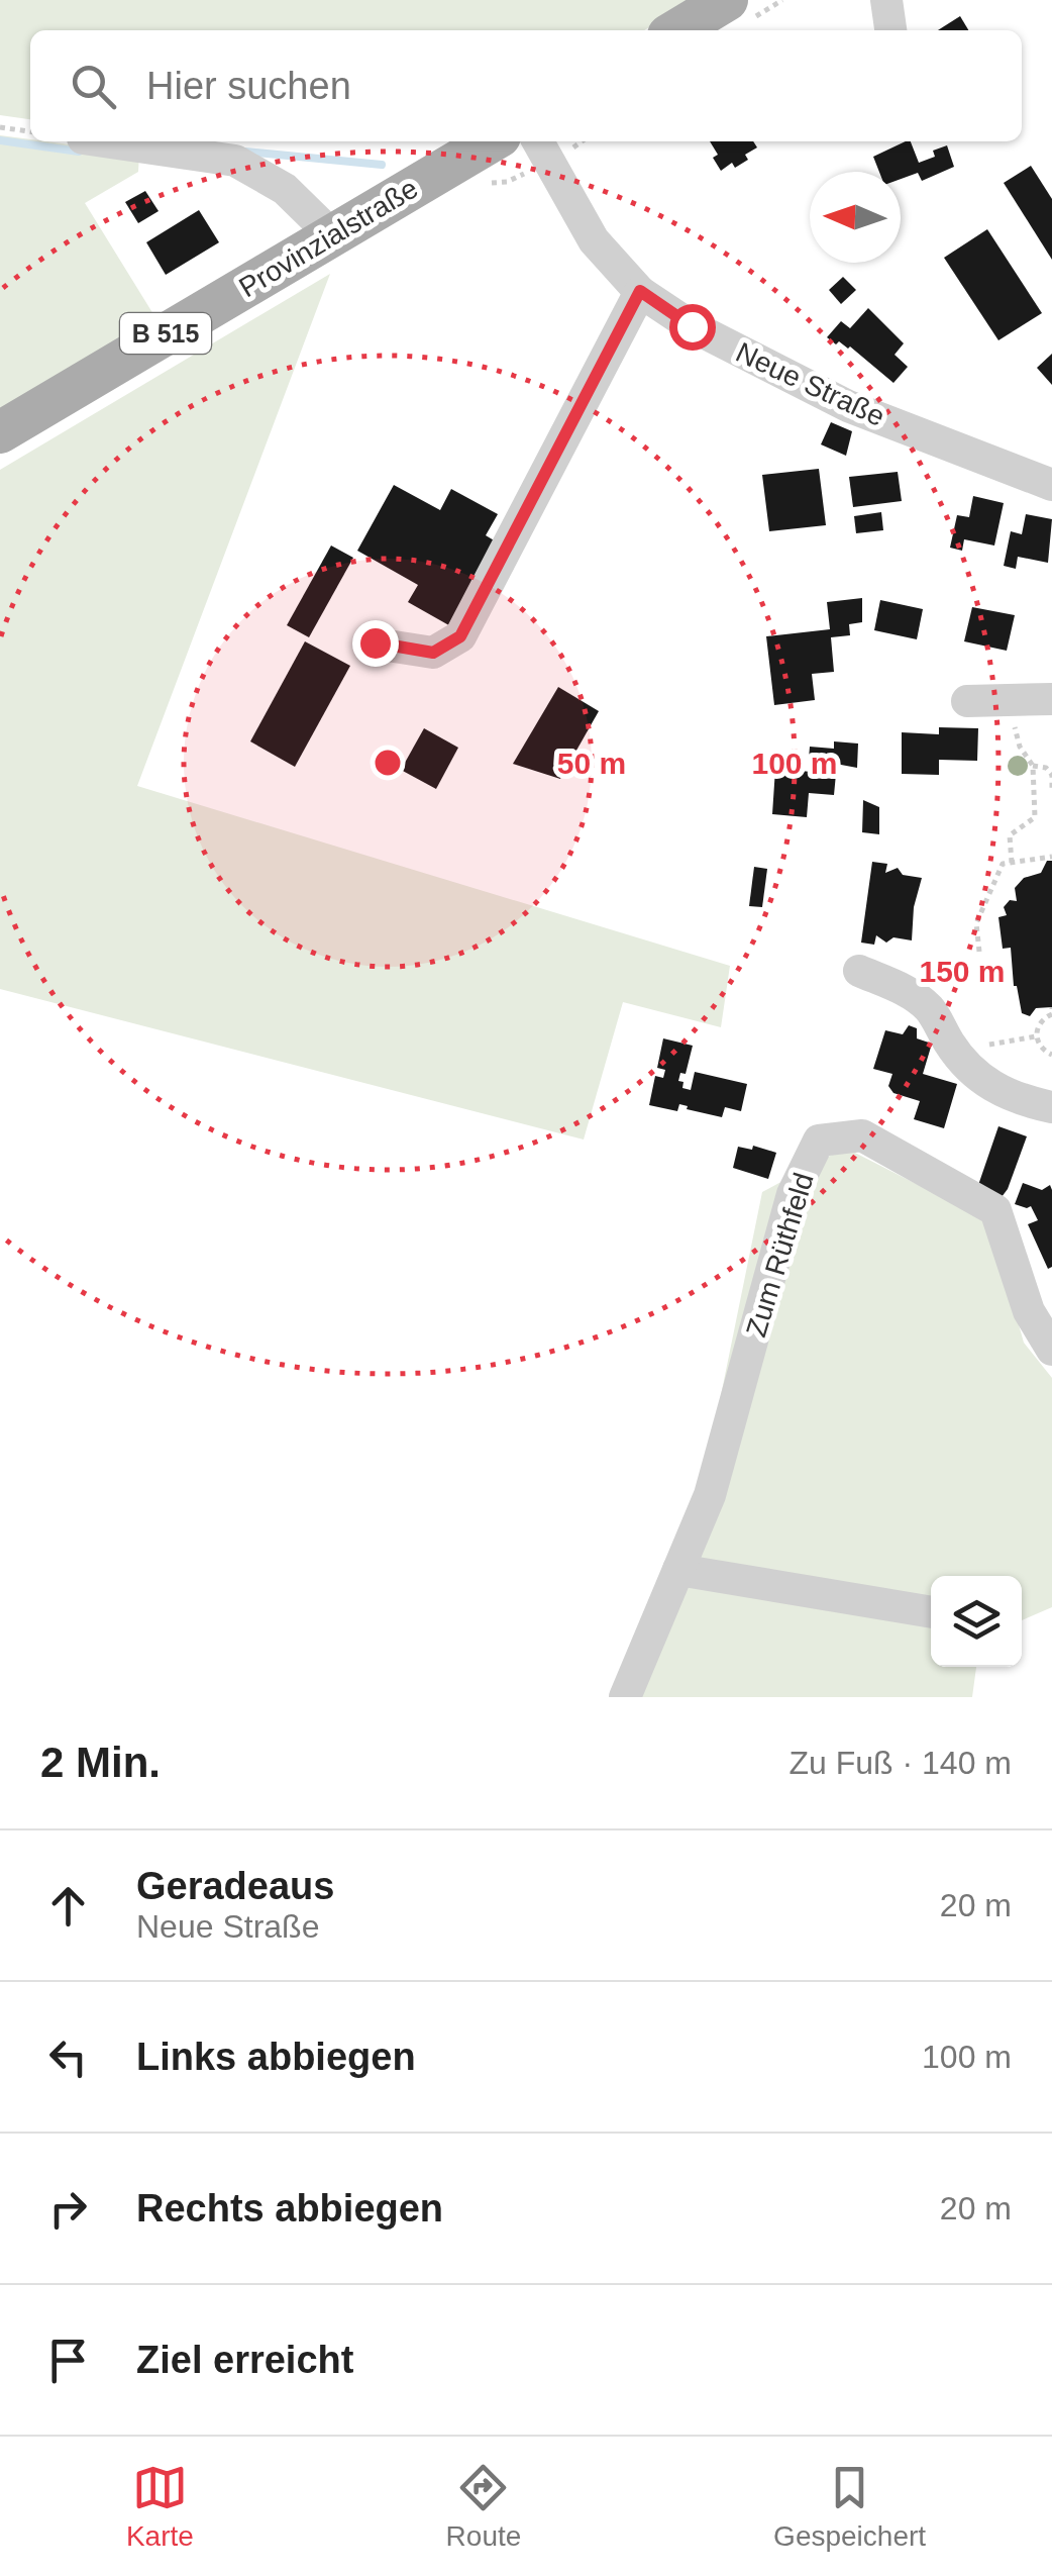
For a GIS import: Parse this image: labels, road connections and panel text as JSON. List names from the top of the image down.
{
  "streets": {
    "main road": ["Provinzialstraße", "B 515"],
    "street": ["Neue Straße", "Zum Rüthfeld"]
  },
  "north": "left",
  "page": {
    "search": "Hier suchen",
    "heading": ["2 Min.", "Zu Fuß · 140 m"],
    "list": [
      ["Geradeaus", "Neue Straße", "20 m"],
      ["Links abbiegen", "100 m"],
      ["Rechts abbiegen", "20 m"],
      "Ziel erreicht"
    ],
    "nav": ["Karte", "Route", "Gespeichert"]
  },
  "rings": ["50 m", "100 m", "150 m"]
}
